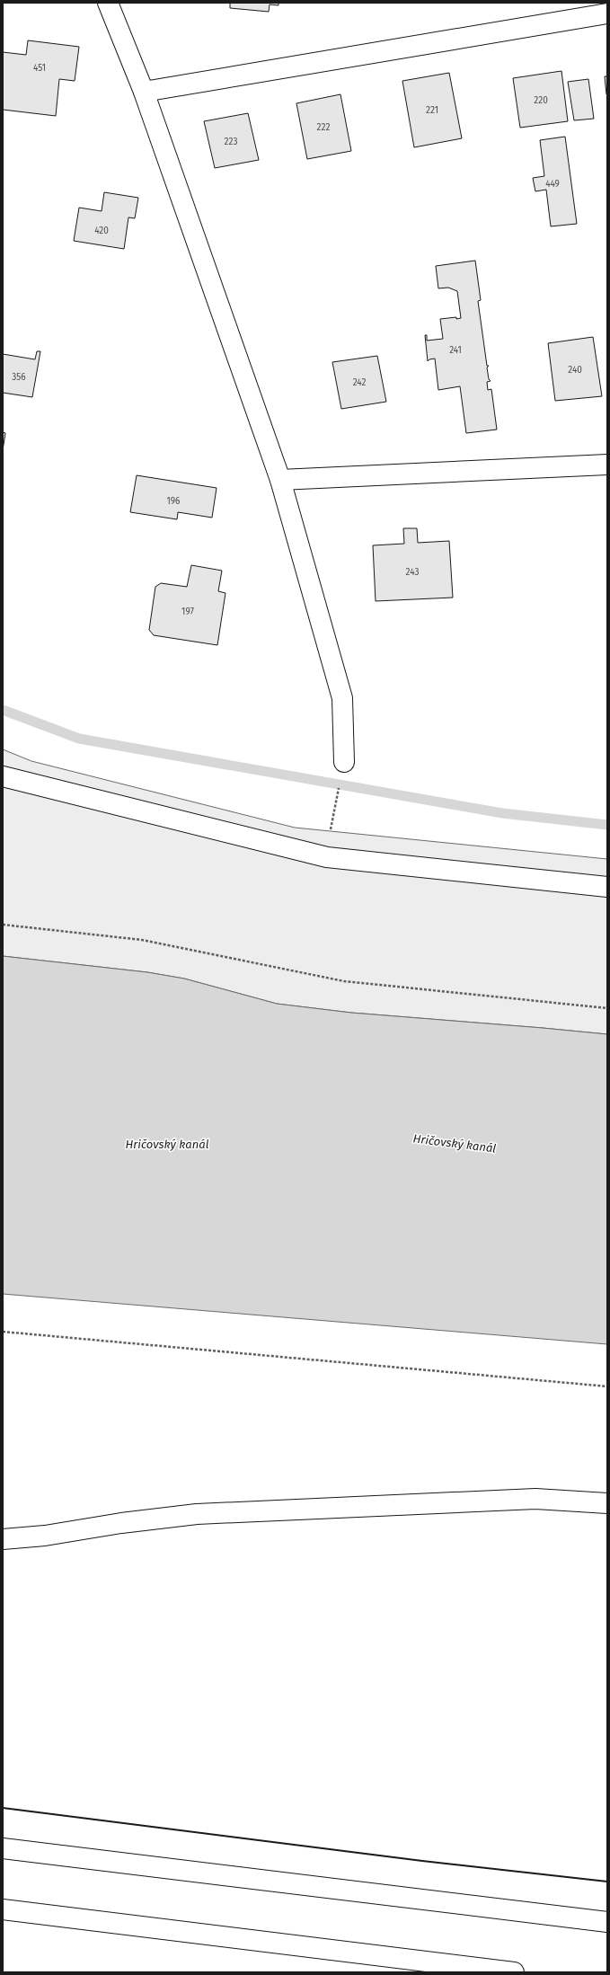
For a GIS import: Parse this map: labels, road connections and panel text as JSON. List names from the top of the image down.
{
  "water": ["Hričovský kanál"],
  "house_numbers": [
    "451",
    "220",
    "221",
    "222",
    "223",
    "449",
    "420",
    "241",
    "240",
    "356",
    "242",
    "196",
    "243",
    "197"
  ]
}
